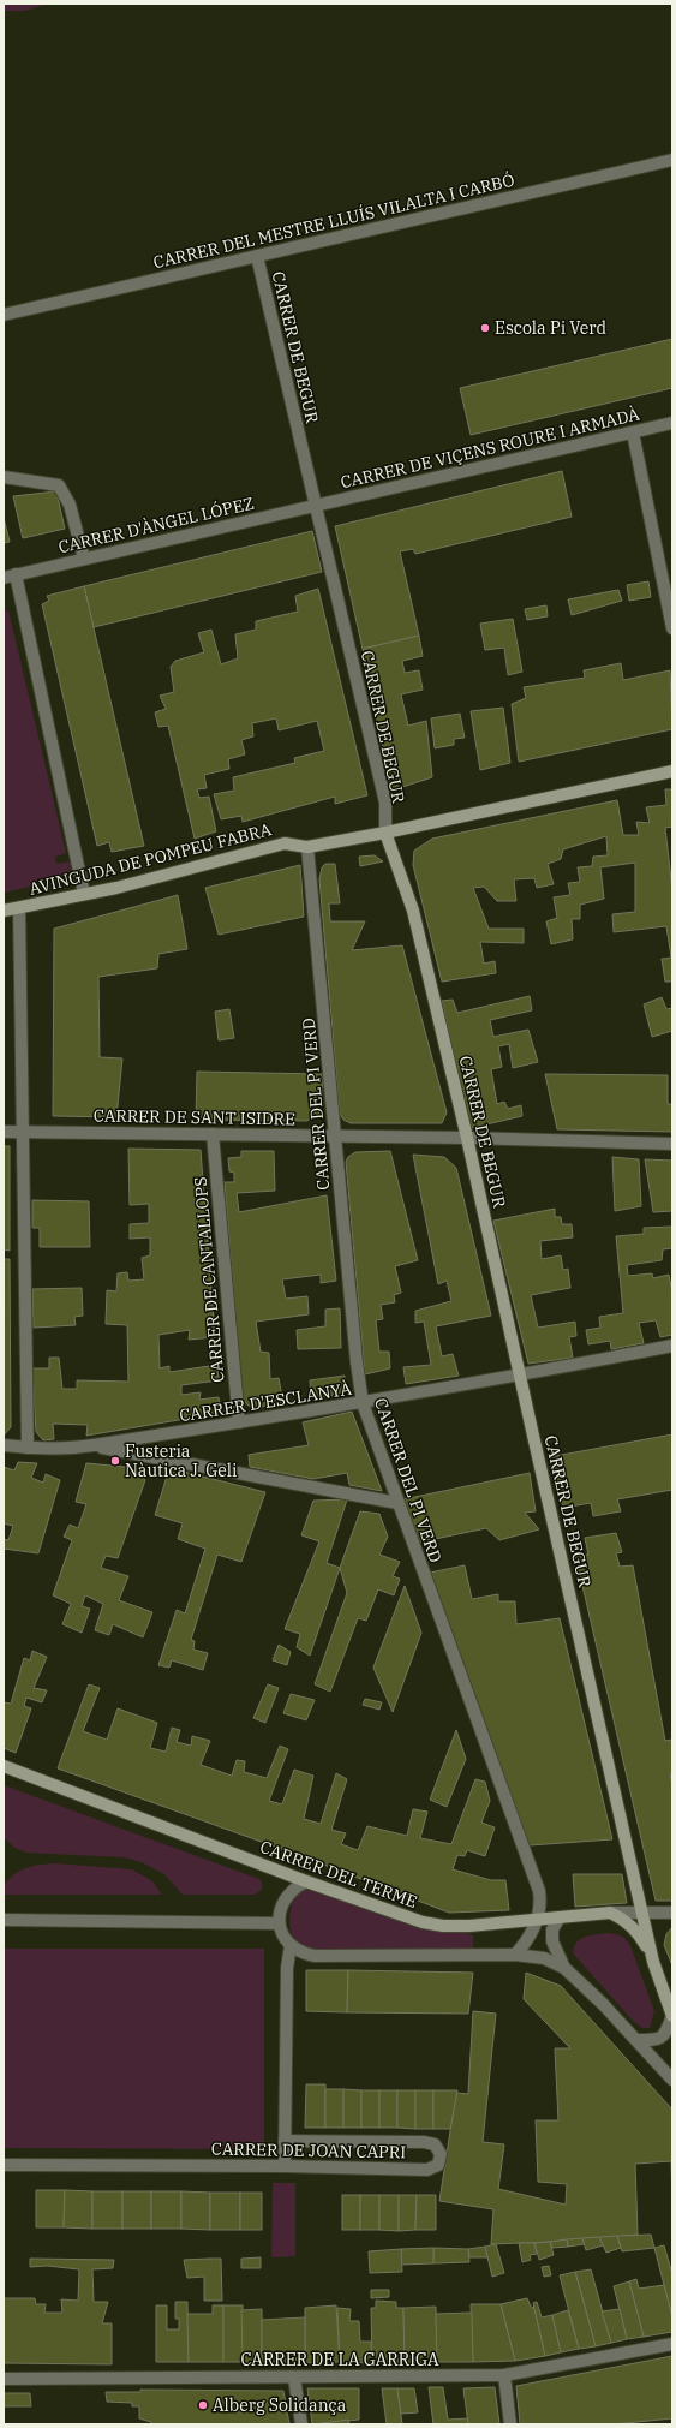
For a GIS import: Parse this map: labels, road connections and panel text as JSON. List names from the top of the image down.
{
  "streets": {
    "street": [
      "CARRER DEL MESTRE LLUÍS VILALTA I CARBÓ",
      "CARRER DE BEGUR",
      "CARRER DE VIÇENS ROURE I ARMADÀ",
      "CARRER D'ÀNGEL LÓPEZ",
      "AVINGUDA DE POMPEU FABRA",
      "CARRER DEL PI VERD",
      "CARRER DE SANT ISIDRE",
      "CARRER DE CANTALLOPS",
      "CARRER D'ESCLANYÀ",
      "CARRER DEL TERME",
      "CARRER DE JOAN CAPRI",
      "CARRER DE LA GARRIGA"
    ]
  },
  "crossings": [
    ["CARRER DEL MESTRE LLUÍS VILALTA I CARBÓ", "CARRER DE BEGUR"],
    ["CARRER DE BEGUR", "CARRER DE VIÇENS ROURE I ARMADÀ"],
    ["CARRER DE BEGUR", "CARRER D'ÀNGEL LÓPEZ"],
    ["CARRER DE BEGUR", "AVINGUDA DE POMPEU FABRA"],
    ["CARRER DE BEGUR", "CARRER DE SANT ISIDRE"],
    ["CARRER DE BEGUR", "CARRER D'ESCLANYÀ"],
    ["CARRER DE VIÇENS ROURE I ARMADÀ", "CARRER D'ÀNGEL LÓPEZ"],
    ["AVINGUDA DE POMPEU FABRA", "CARRER DEL PI VERD"],
    ["CARRER DEL PI VERD", "CARRER DE SANT ISIDRE"],
    ["CARRER DEL PI VERD", "CARRER D'ESCLANYÀ"],
    ["CARRER DEL PI VERD", "CARRER DEL TERME"],
    ["CARRER DE SANT ISIDRE", "CARRER DE CANTALLOPS"],
    ["CARRER DE CANTALLOPS", "CARRER D'ESCLANYÀ"]
  ],
  "places": ["Escola Pi Verd", "Fusteria Nàutica J. Geli", "Alberg Solidança"]
}
